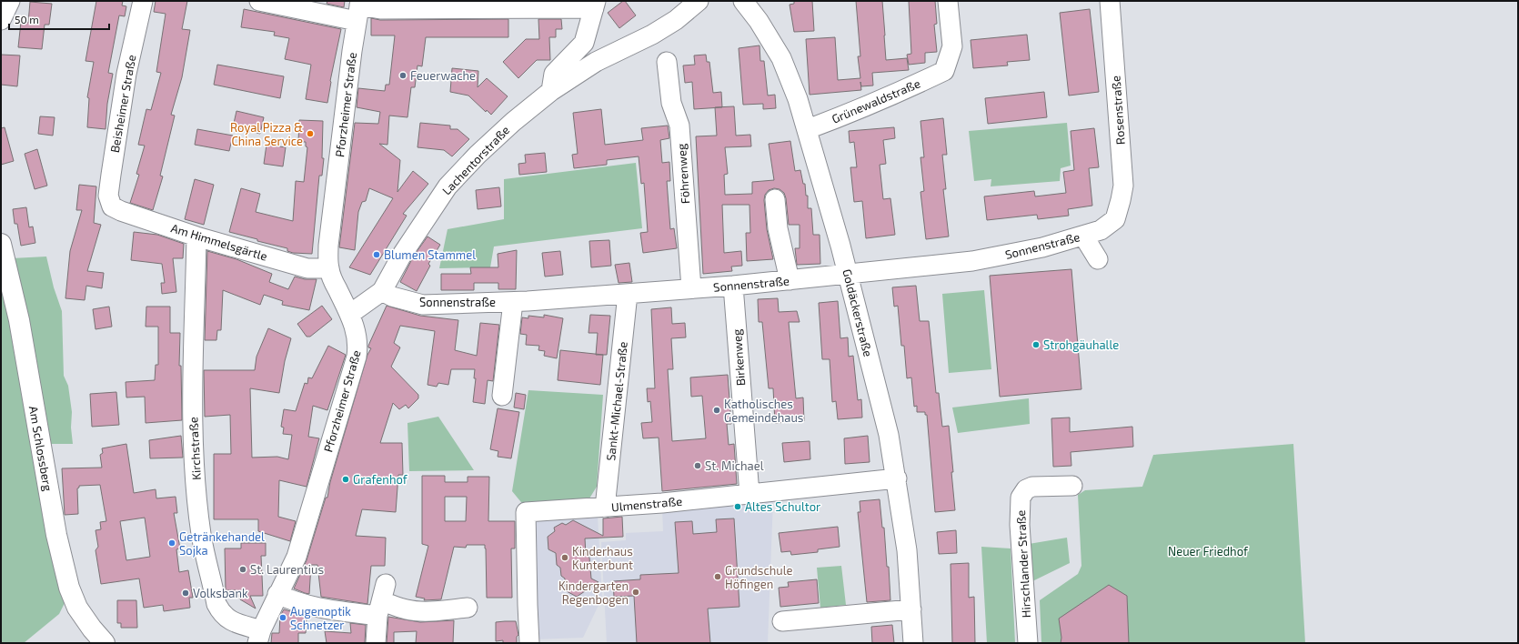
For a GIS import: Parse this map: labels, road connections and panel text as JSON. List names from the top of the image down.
{
  "streets": {
    "main road": ["Am Schlossberg"],
    "street": [
      "Grünewaldstraße",
      "Beisheimer Straße",
      "Pforzheimer Straße",
      "Rosenstraße",
      "Lachentorstraße",
      "Föhrenweg",
      "Am Himmelsgärtle",
      "Sonnenstraße",
      "Goldäckerstraße",
      "Birkenweg",
      "Sankt-Michael-Straße",
      "Kirchstraße",
      "Ulmenstraße",
      "Hirschlander Straße"
    ]
  },
  "crossings": [
    ["Grünewaldstraße", "Goldäckerstraße"],
    ["Beisheimer Straße", "Am Himmelsgärtle"],
    ["Pforzheimer Straße", "Lachentorstraße"],
    ["Pforzheimer Straße", "Am Himmelsgärtle"],
    ["Pforzheimer Straße", "Kirchstraße"],
    ["Rosenstraße", "Sonnenstraße"],
    ["Lachentorstraße", "Sonnenstraße"],
    ["Föhrenweg", "Sonnenstraße"],
    ["Am Himmelsgärtle", "Kirchstraße"],
    ["Sonnenstraße", "Goldäckerstraße"],
    ["Sonnenstraße", "Birkenweg"],
    ["Sonnenstraße", "Sankt-Michael-Straße"],
    ["Goldäckerstraße", "Ulmenstraße"],
    ["Birkenweg", "Ulmenstraße"],
    ["Sankt-Michael-Straße", "Ulmenstraße"]
  ],
  "parks": ["Neuer Friedhof"],
  "places": [
    "Feuerwache",
    "Royal Pizza & China Service",
    "Blumen Stammel",
    "Strohgäuhalle",
    "Katholisches Gemeindehaus",
    "St. Michael",
    "Grafenhof",
    "Altes Schultor",
    "Getränkehandel Sojka",
    "Kinderhaus Kunterbunt",
    "St. Laurentius",
    "Grundschule Höfingen",
    "Kindergarten Regenbogen",
    "Volksbank",
    "Augenoptik Schnetzer"
  ],
  "scale_bar": "50 m"
}
